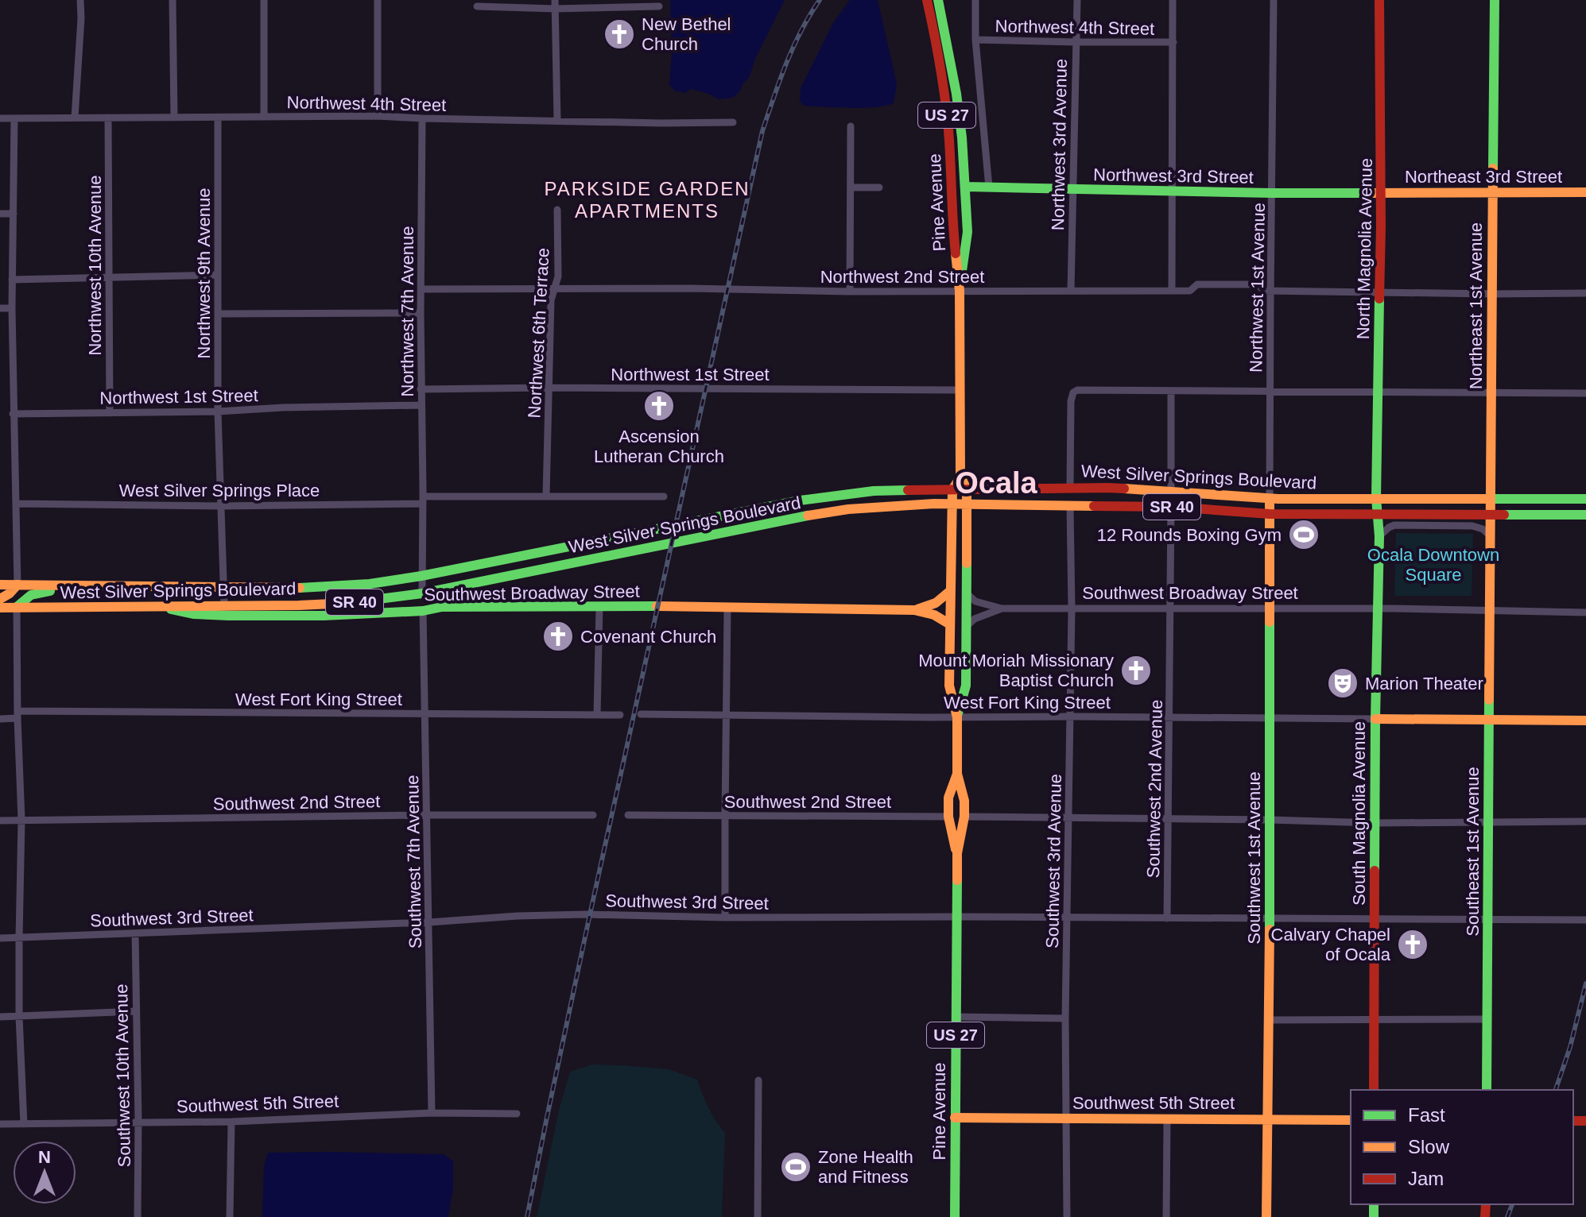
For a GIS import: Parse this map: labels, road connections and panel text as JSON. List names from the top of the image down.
{
  "streets": {
    "main road": [
      "US 27",
      "Northwest 3rd Street",
      "Northeast 3rd Street",
      "Pine Avenue",
      "North Magnolia Avenue",
      "Northeast 1st Avenue",
      "West Silver Springs Boulevard",
      "SR 40",
      "Southwest Broadway Street",
      "South Magnolia Avenue",
      "Southeast 1st Avenue",
      "Southwest 1st Avenue",
      "Southwest 5th Street"
    ],
    "street": [
      "Northwest 4th Street",
      "Northwest 3rd Avenue",
      "Northwest 10th Avenue",
      "Northwest 9th Avenue",
      "Northwest 2nd Street",
      "Northwest 1st Avenue",
      "Northwest 7th Avenue",
      "Northwest 6th Terrace",
      "Northwest 1st Street",
      "West Silver Springs Place",
      "West Fort King Street",
      "Southwest 2nd Avenue",
      "Southwest 2nd Street",
      "Southwest 3rd Avenue",
      "Southwest 7th Avenue",
      "Southwest 3rd Street",
      "Southwest 10th Avenue"
    ]
  },
  "crossings": [
    ["Northwest 4th Street", "Northwest 3rd Avenue"],
    ["Northwest 4th Street", "Northwest 10th Avenue"],
    ["Northwest 4th Street", "Northwest 9th Avenue"],
    ["Northwest 4th Street", "Northwest 7th Avenue"],
    ["Northwest 3rd Avenue", "Northwest 3rd Street"],
    ["Northwest 3rd Avenue", "Northwest 2nd Street"],
    ["Northwest 3rd Street", "Northeast 3rd Street"],
    ["Northwest 3rd Street", "Pine Avenue"],
    ["Northwest 3rd Street", "North Magnolia Avenue"],
    ["Northwest 3rd Street", "Northwest 1st Avenue"],
    ["Northeast 3rd Street", "North Magnolia Avenue"],
    ["Northeast 3rd Street", "Northeast 1st Avenue"],
    ["Pine Avenue", "Northwest 2nd Street"],
    ["Pine Avenue", "Northwest 1st Street"],
    ["Pine Avenue", "West Silver Springs Boulevard"],
    ["Pine Avenue", "Southwest Broadway Street"],
    ["Pine Avenue", "West Fort King Street"],
    ["Pine Avenue", "Southwest 2nd Street"],
    ["Pine Avenue", "Southwest 3rd Street"],
    ["Pine Avenue", "Southwest 5th Street"],
    ["North Magnolia Avenue", "Northwest 2nd Street"],
    ["North Magnolia Avenue", "West Silver Springs Boulevard"],
    ["North Magnolia Avenue", "SR 40"],
    ["North Magnolia Avenue", "South Magnolia Avenue"],
    ["Northwest 10th Avenue", "Northwest 1st Street"],
    ["Northwest 9th Avenue", "Northwest 1st Street"],
    ["Northwest 9th Avenue", "West Silver Springs Boulevard"],
    ["Northwest 9th Avenue", "West Silver Springs Place"],
    ["Northwest 2nd Street", "Northwest 1st Avenue"],
    ["Northwest 2nd Street", "Northeast 1st Avenue"],
    ["Northwest 2nd Street", "Northwest 7th Avenue"],
    ["Northwest 2nd Street", "Northwest 6th Terrace"],
    ["Northwest 1st Avenue", "West Silver Springs Boulevard"],
    ["Northwest 1st Avenue", "Southwest 1st Avenue"],
    ["Northeast 1st Avenue", "SR 40"],
    ["Northeast 1st Avenue", "Southwest Broadway Street"],
    ["Northeast 1st Avenue", "Southeast 1st Avenue"],
    ["Northwest 7th Avenue", "Northwest 1st Street"],
    ["Northwest 7th Avenue", "West Silver Springs Place"],
    ["Northwest 6th Terrace", "Northwest 1st Street"],
    ["Northwest 6th Terrace", "West Silver Springs Place"],
    ["West Silver Springs Boulevard", "SR 40"],
    ["West Silver Springs Boulevard", "Southwest Broadway Street"],
    ["West Silver Springs Boulevard", "Southwest 2nd Avenue"],
    ["West Silver Springs Boulevard", "South Magnolia Avenue"],
    ["West Silver Springs Boulevard", "Southwest 1st Avenue"],
    ["West Silver Springs Boulevard", "Southwest 3rd Avenue"],
    ["SR 40", "South Magnolia Avenue"],
    ["Southwest Broadway Street", "Southwest 2nd Avenue"],
    ["Southwest Broadway Street", "South Magnolia Avenue"],
    ["Southwest Broadway Street", "Southeast 1st Avenue"],
    ["Southwest Broadway Street", "Southwest 1st Avenue"],
    ["Southwest Broadway Street", "Southwest 3rd Avenue"],
    ["Southwest Broadway Street", "Southwest 7th Avenue"],
    ["West Fort King Street", "Southwest 2nd Avenue"],
    ["West Fort King Street", "South Magnolia Avenue"],
    ["West Fort King Street", "Southwest 1st Avenue"],
    ["West Fort King Street", "Southwest 3rd Avenue"],
    ["West Fort King Street", "Southwest 7th Avenue"],
    ["Southwest 2nd Avenue", "Southwest 3rd Street"],
    ["Southwest 2nd Street", "Southwest 7th Avenue"],
    ["South Magnolia Avenue", "Southwest 3rd Street"],
    ["Southeast 1st Avenue", "Southwest 3rd Street"],
    ["Southwest 1st Avenue", "Southwest 3rd Street"],
    ["Southwest 1st Avenue", "Southwest 5th Street"],
    ["Southwest 3rd Avenue", "Southwest 3rd Street"],
    ["Southwest 3rd Avenue", "Southwest 5th Street"],
    ["Southwest 7th Avenue", "Southwest 3rd Street"],
    ["Southwest 7th Avenue", "Southwest 5th Street"],
    ["Southwest 3rd Street", "Southwest 10th Avenue"],
    ["Southwest 10th Avenue", "Southwest 5th Street"]
  ],
  "districts": ["PARKSIDE GARDEN APARTMENTS", "Ocala"],
  "parks": ["Ocala Downtown Square"],
  "places": {
    "church": [
      "New Bethel Church",
      "Ascension Lutheran Church",
      "Covenant Church",
      "Mount Moriah Missionary Baptist Church",
      "Calvary Chapel of Ocala"
    ],
    "sports": ["12 Rounds Boxing Gym", "Zone Health and Fitness"],
    "theatre": ["Marion Theater"]
  },
  "legend": ["Fast", "Slow", "Jam"],
  "north": "top"
}
